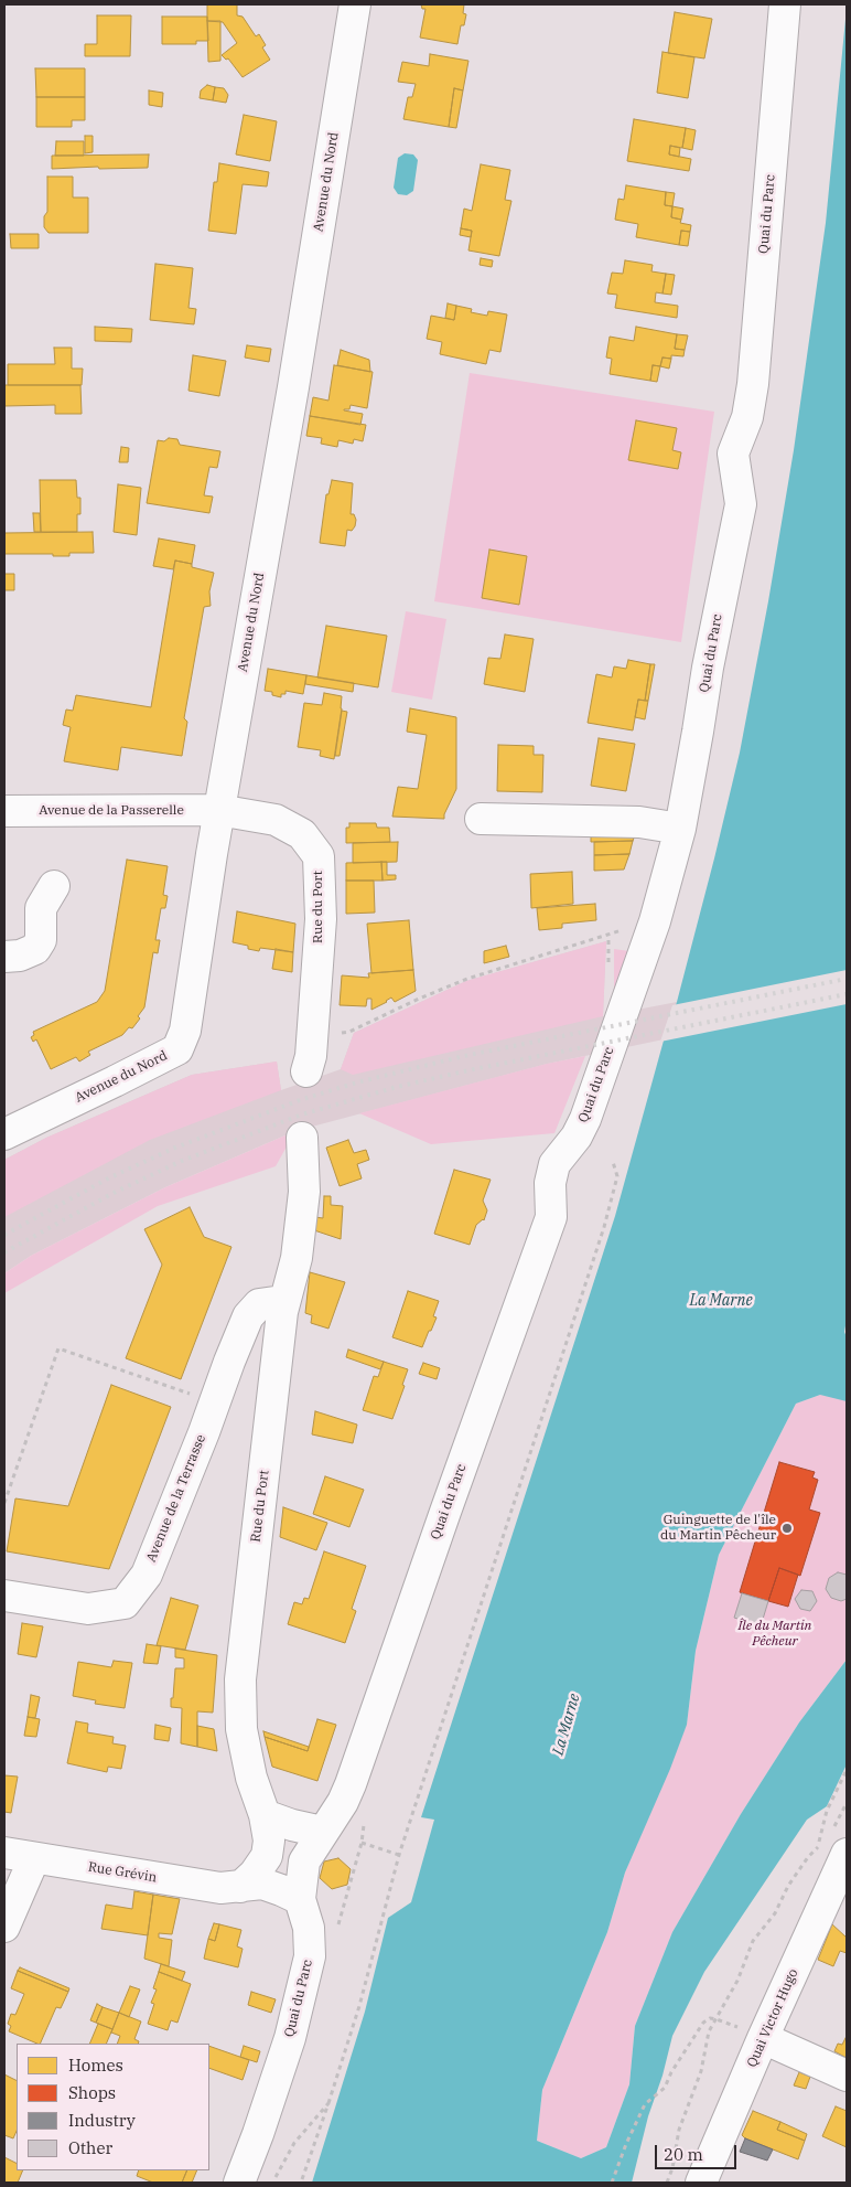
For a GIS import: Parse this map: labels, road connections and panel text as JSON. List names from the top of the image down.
{
  "streets": {
    "street": [
      "Avenue du Nord",
      "Quai du Parc",
      "Avenue de la Passerelle",
      "Rue du Port",
      "Avenue de la Terrasse",
      "Rue Grévin",
      "Quai Victor Hugo"
    ]
  },
  "crossings": [
    ["Avenue du Nord", "Avenue de la Passerelle"],
    ["Avenue du Nord", "Rue du Port"],
    ["Quai du Parc", "Rue Grévin"],
    ["Avenue de la Passerelle", "Rue du Port"],
    ["Rue du Port", "Avenue de la Terrasse"]
  ],
  "water": ["La Marne"],
  "parks": ["Île du Martin Pêcheur"],
  "places": ["Guinguette de l'île du Martin Pêcheur"],
  "legend": [
    "Homes",
    "Shops",
    "Industry",
    "Other"
  ],
  "scale_bar": "20 m"
}
